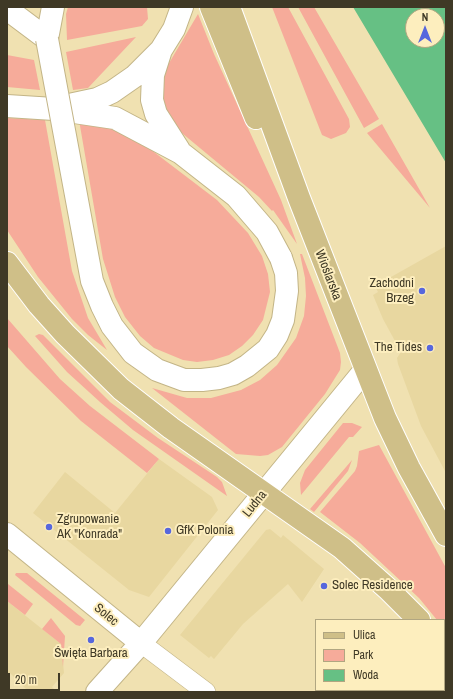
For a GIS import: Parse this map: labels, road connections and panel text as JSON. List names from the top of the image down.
{
  "streets": {
    "main road": ["Wioślarska", "Ludna", "Solec"]
  },
  "crossings": [
    ["Wioślarska", "Ludna"],
    ["Ludna", "Solec"]
  ],
  "places": [
    "Zachodni Brzeg",
    "The Tides",
    "Zgrupowanie AK \"Konrada\"",
    "GfK Polonia",
    "Solec Residence",
    "Święta Barbara"
  ],
  "legend": ["Ulica", "Park", "Woda"],
  "scale_bar": "20 m",
  "north": "top"
}
